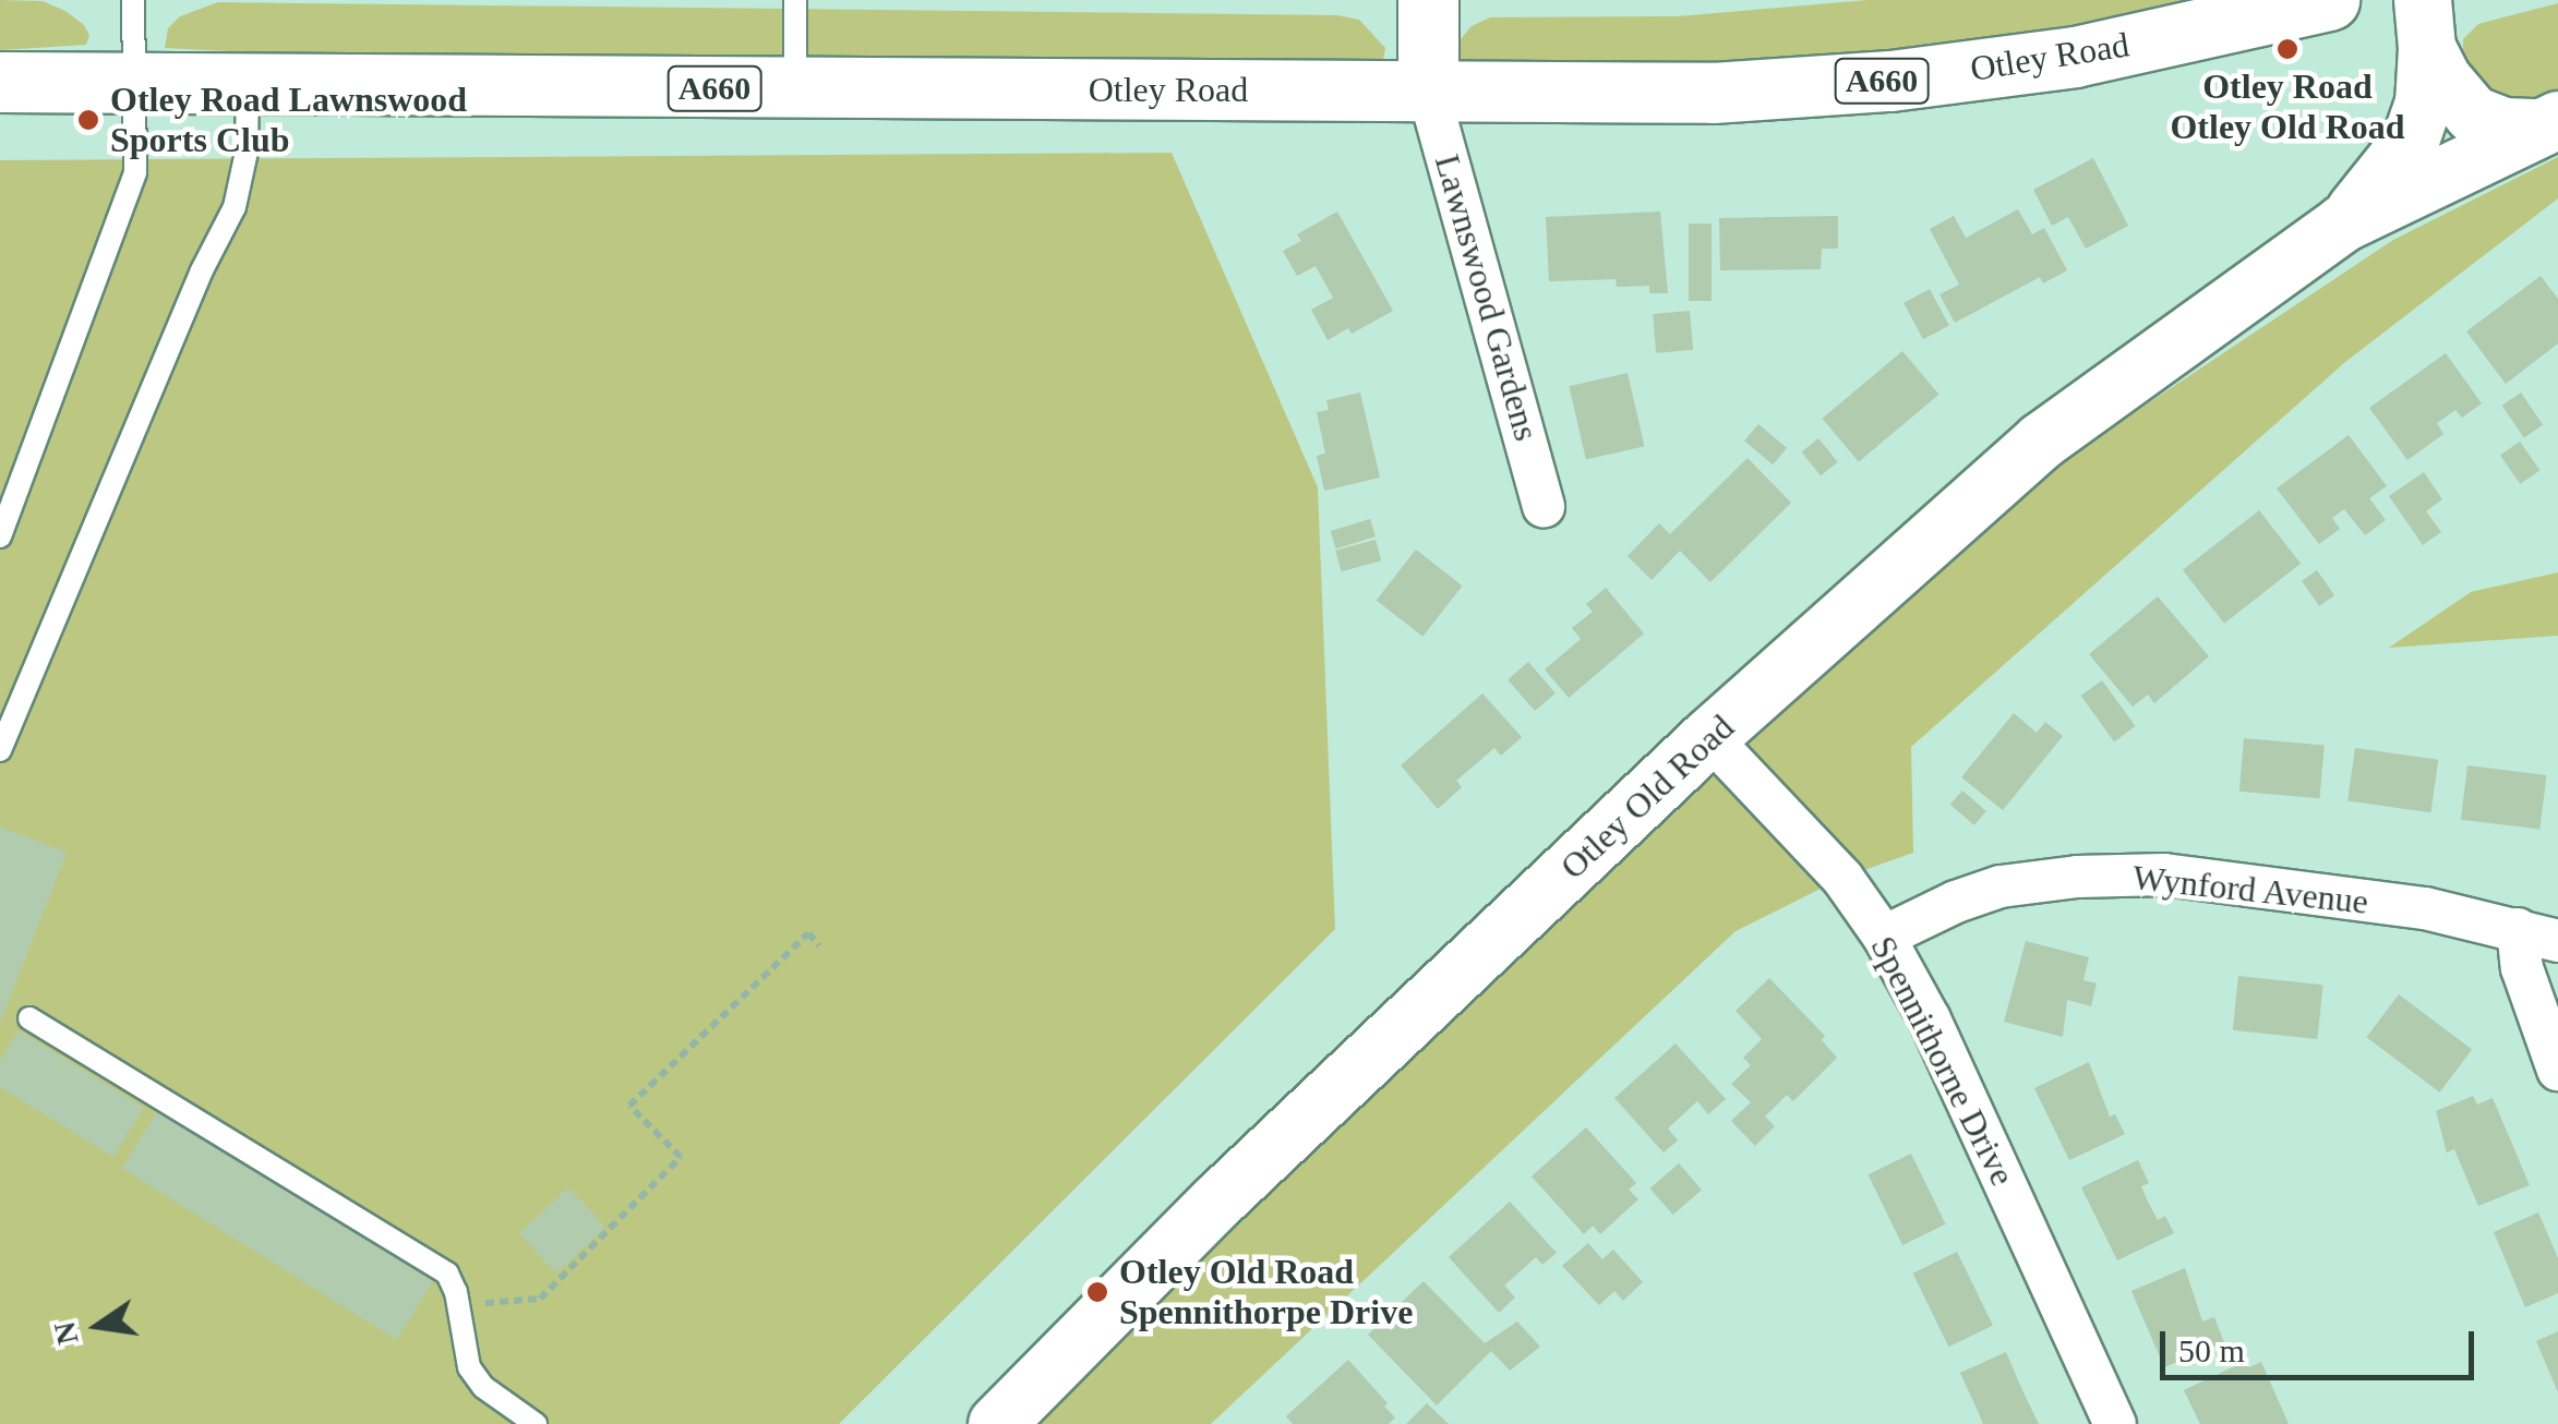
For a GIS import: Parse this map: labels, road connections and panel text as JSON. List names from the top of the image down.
{
  "streets": {
    "highway": ["Otley Road", "A660"],
    "street": [
      "Lawnswood Gardens",
      "Otley Old Road",
      "Wynford Avenue",
      "Spennithorne Drive"
    ]
  },
  "crossings": [
    ["Otley Road", "Lawnswood Gardens"],
    ["Otley Old Road", "Spennithorne Drive"],
    ["Wynford Avenue", "Spennithorne Drive"]
  ],
  "places": ["Otley Road Otley Old Road", "Otley Road Lawnswood Sports Club", "Otley Old Road Spennithorpe Drive"],
  "scale_bar": "50 m",
  "north": "left"
}
